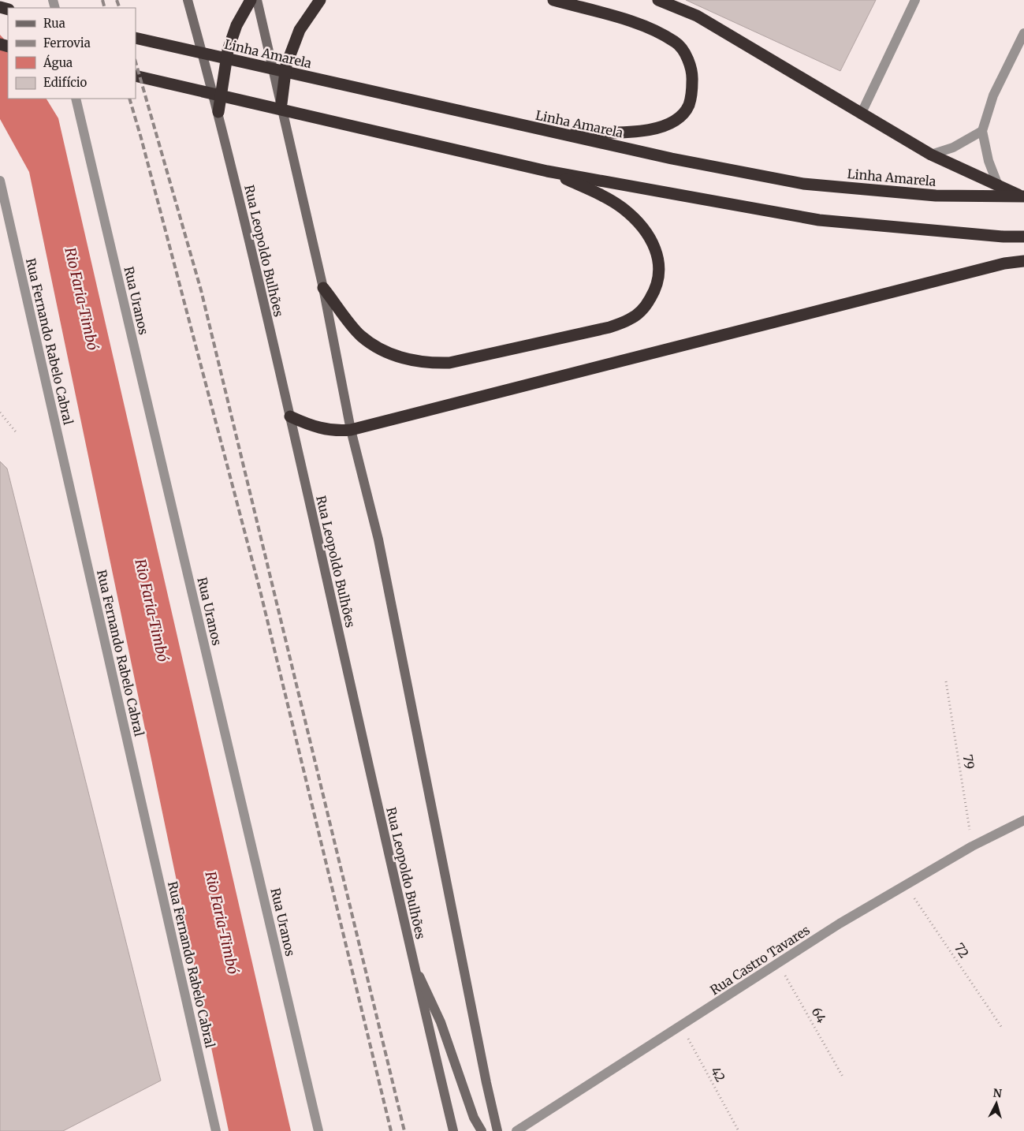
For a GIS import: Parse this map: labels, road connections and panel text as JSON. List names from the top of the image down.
{
  "streets": {
    "highway": ["Linha Amarela"],
    "main road": ["Rua Leopoldo Bulhões"],
    "street": ["Rua Uranos", "Rua Fernando Rabelo Cabral", "Rua Castro Tavares"],
    "path": [
      "79",
      "72",
      "64",
      "42"
    ]
  },
  "crossings": [
    ["79", "Rua Castro Tavares"],
    ["72", "Rua Castro Tavares"],
    ["Rua Castro Tavares", "64"],
    ["Rua Castro Tavares", "42"]
  ],
  "water": ["Rio Faria-Timbó"],
  "legend": [
    "Rua",
    "Ferrovia",
    "Água",
    "Edifício"
  ],
  "north": "top"
}
